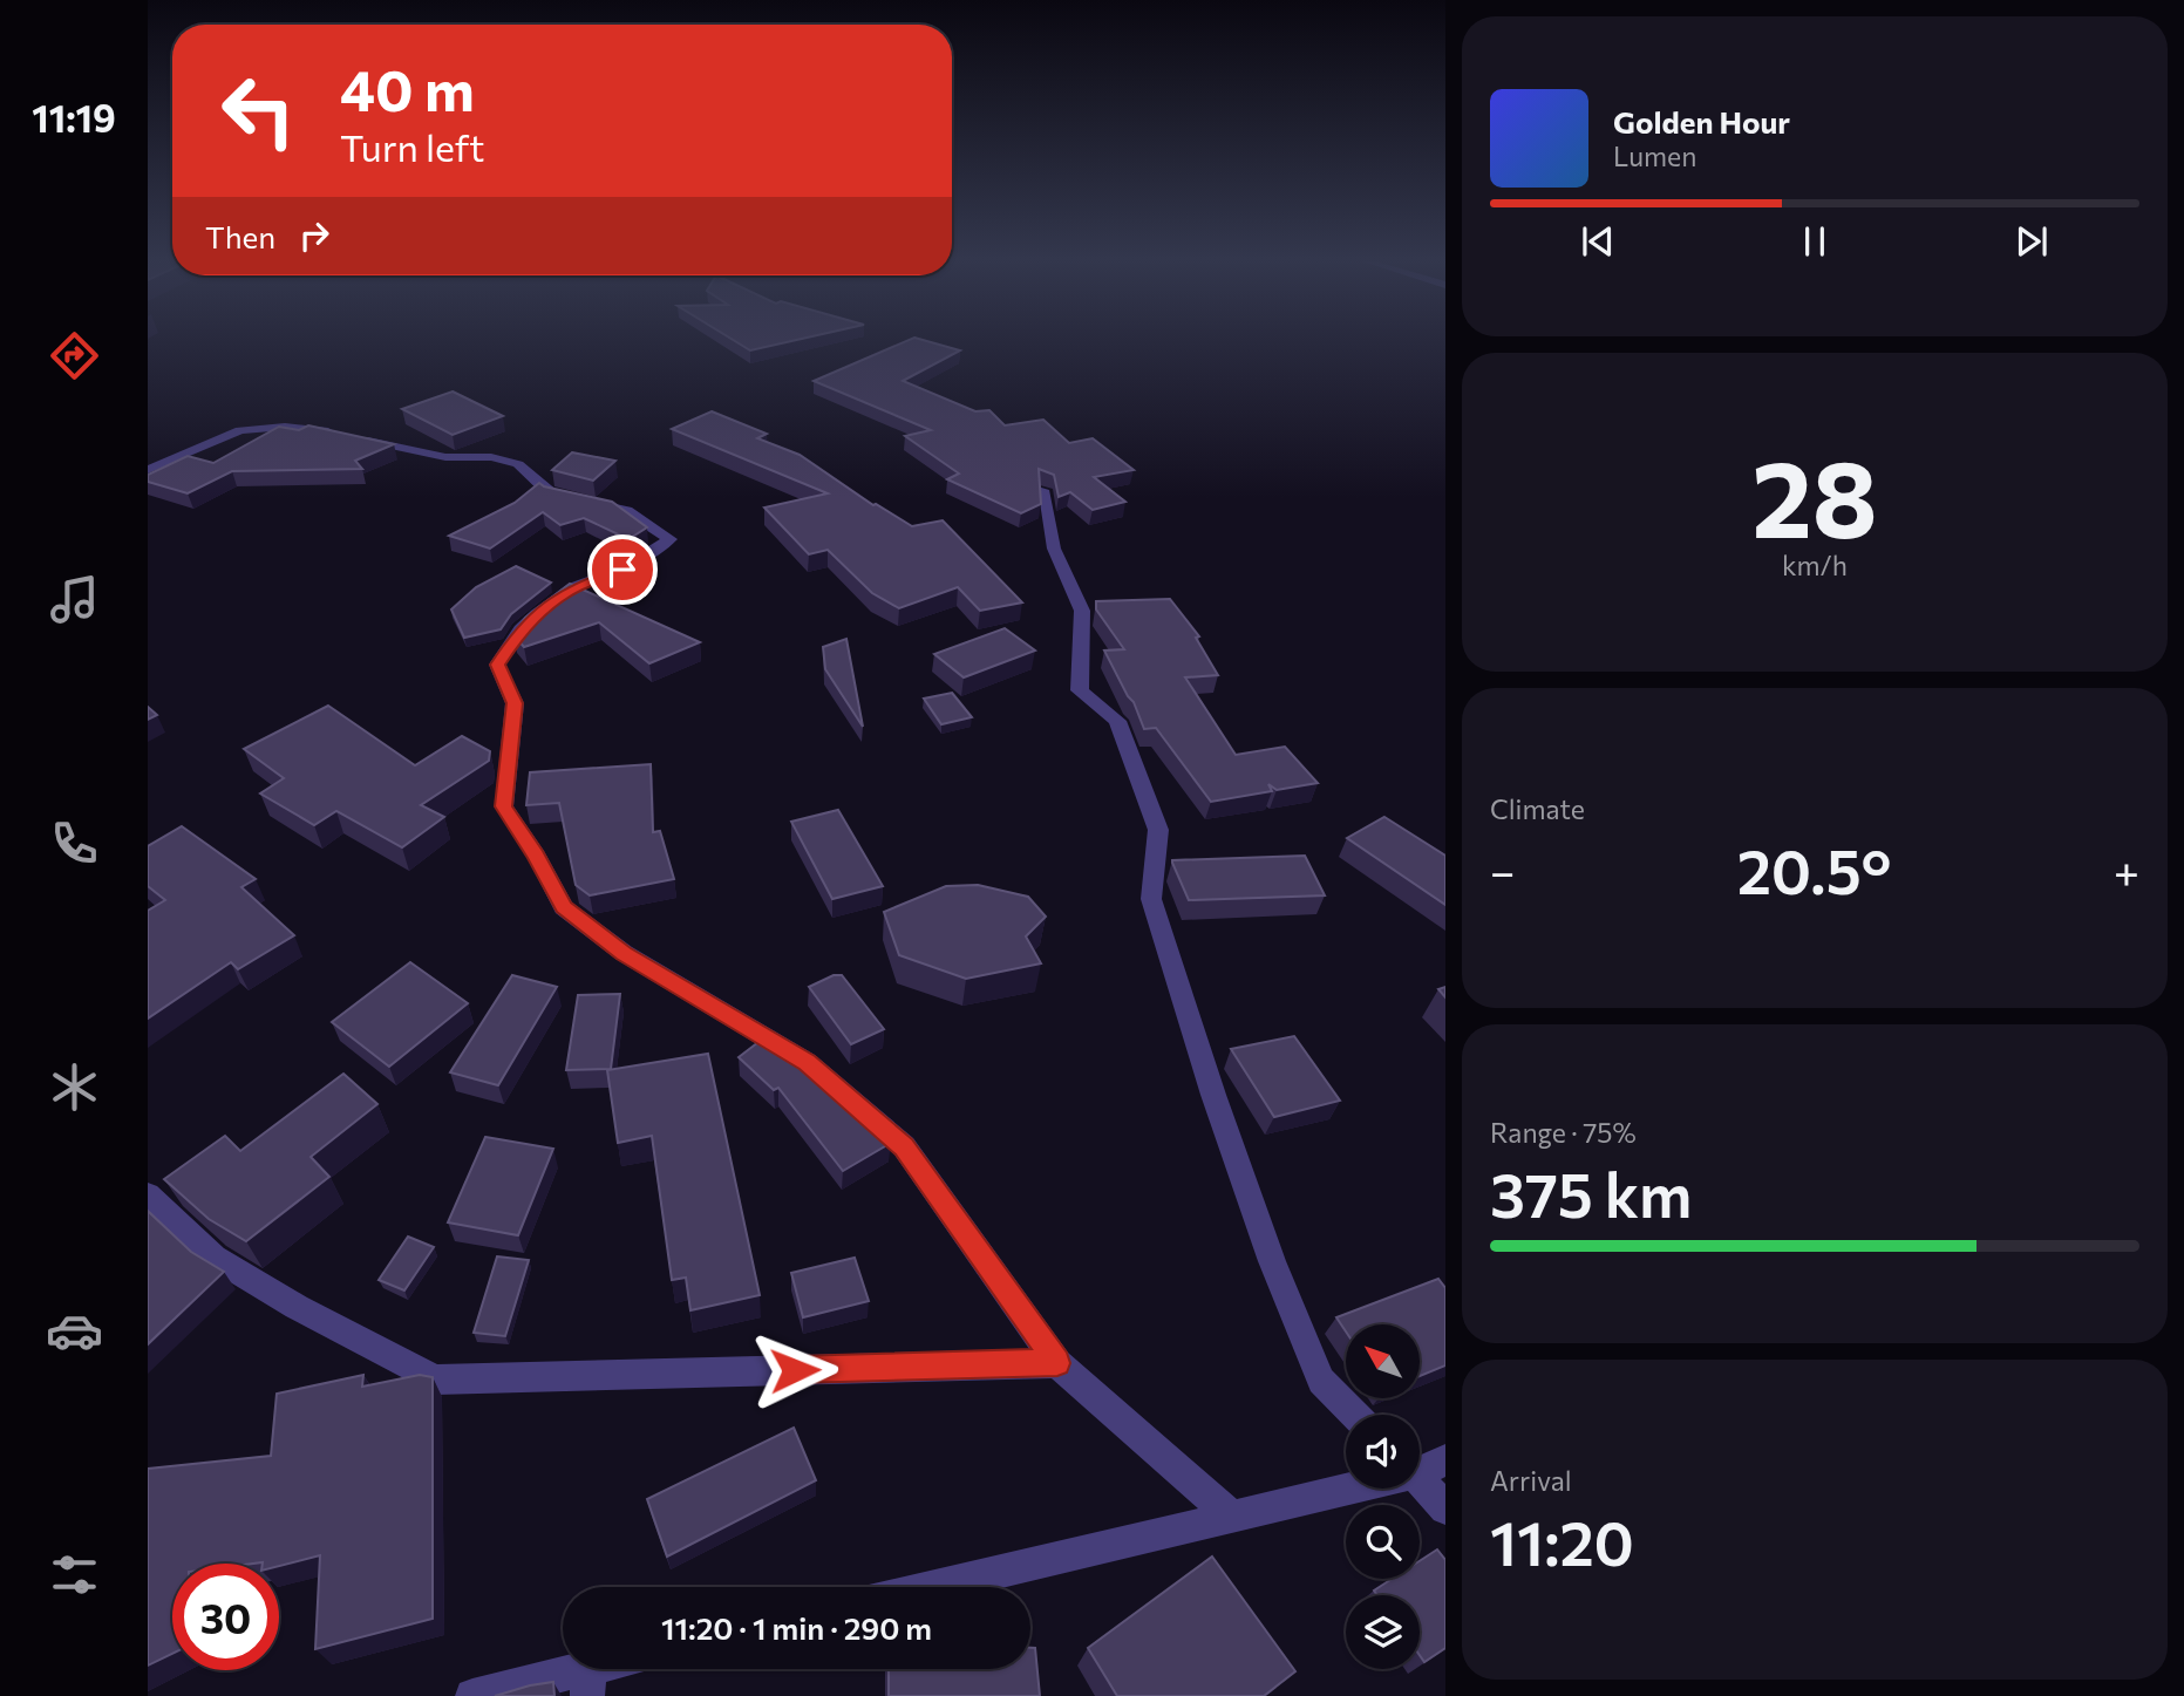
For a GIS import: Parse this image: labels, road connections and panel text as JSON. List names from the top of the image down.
{
  "north": "top left",
  "page": {
    "tabs": "11:19",
    "turn": ["40 m", "Turn left"],
    "song": ["Golden Hour", "Lumen"],
    "then": "Then",
    "tile": [
      ["28", "km/h"],
      "Climate",
      ["Range · 75%", "375 km"],
      ["Arrival", "11:20"]
    ],
    "heat": ["−", "20.5°", "+"],
    "limit": "30",
    "trip": "11:20 · 1 min · 290 m"
  }
}
